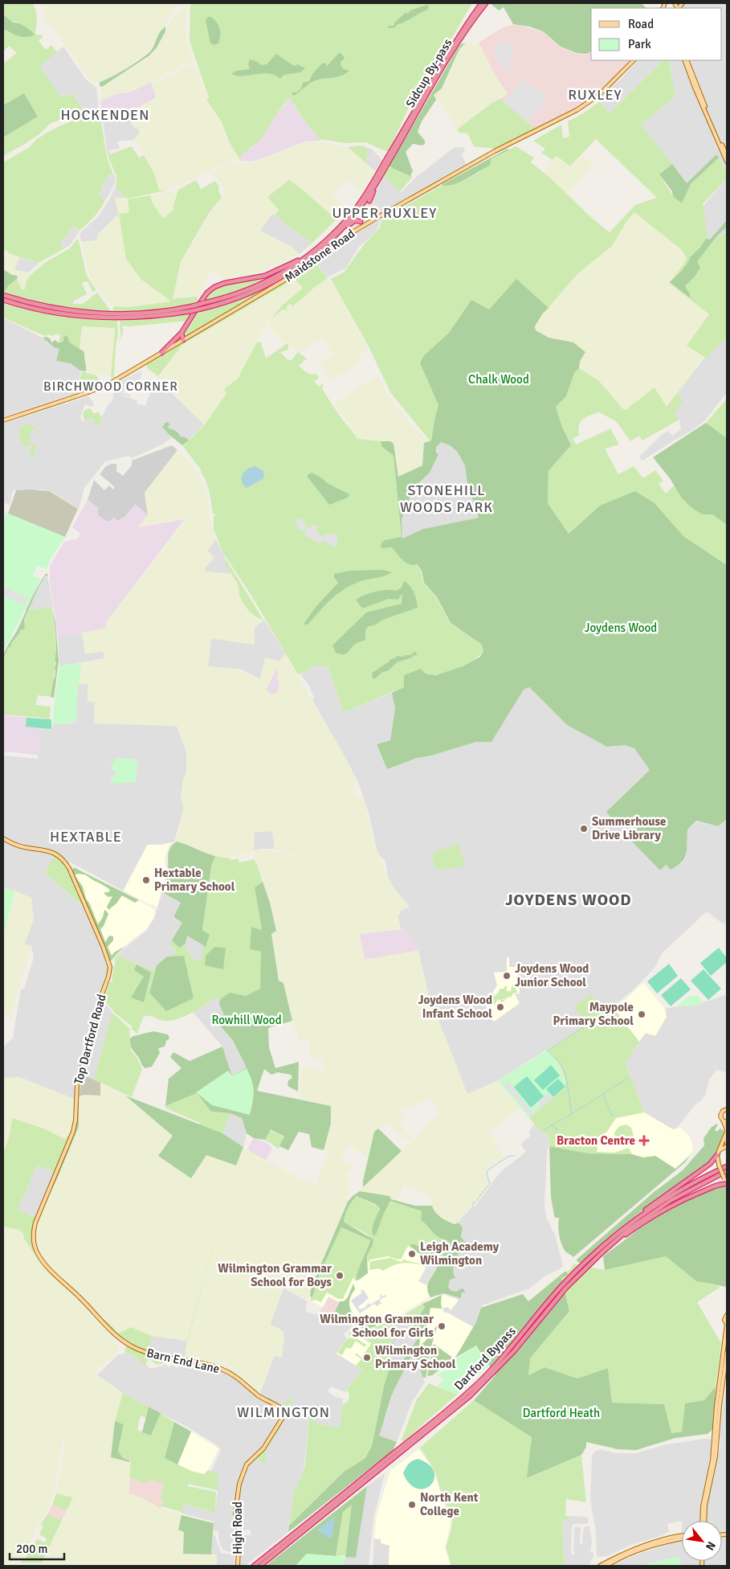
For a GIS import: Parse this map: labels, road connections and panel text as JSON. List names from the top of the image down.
{
  "streets": {
    "highway": ["Sidcup By-pass", "Dartford Bypass"],
    "main road": [
      "Maidstone Road",
      "Top Dartford Road",
      "Barn End Lane",
      "High Road"
    ]
  },
  "crossings": [
    ["Top Dartford Road", "Barn End Lane"],
    ["Barn End Lane", "High Road"]
  ],
  "districts": [
    "RUXLEY",
    "HOCKENDEN",
    "UPPER RUXLEY",
    "BIRCHWOOD CORNER",
    "STONEHILL WOODS PARK",
    "HEXTABLE",
    "JOYDENS WOOD",
    "WILMINGTON"
  ],
  "parks": [
    "Chalk Wood",
    "Joydens Wood",
    "Rowhill Wood",
    "Dartford Heath"
  ],
  "places": {
    "other": [
      "Summerhouse Drive Library",
      "Hextable Primary School",
      "Joydens Wood Junior School",
      "Joydens Wood Infant School",
      "Maypole Primary School",
      "Leigh Academy Wilmington",
      "Wilmington Grammar School for Boys",
      "Wilmington Grammar School for Girls",
      "Wilmington Primary School",
      "North Kent College"
    ],
    "health": ["Bracton Centre"]
  },
  "legend": ["Road", "Park"],
  "scale_bar": "200 m",
  "north": "bottom right"
}
